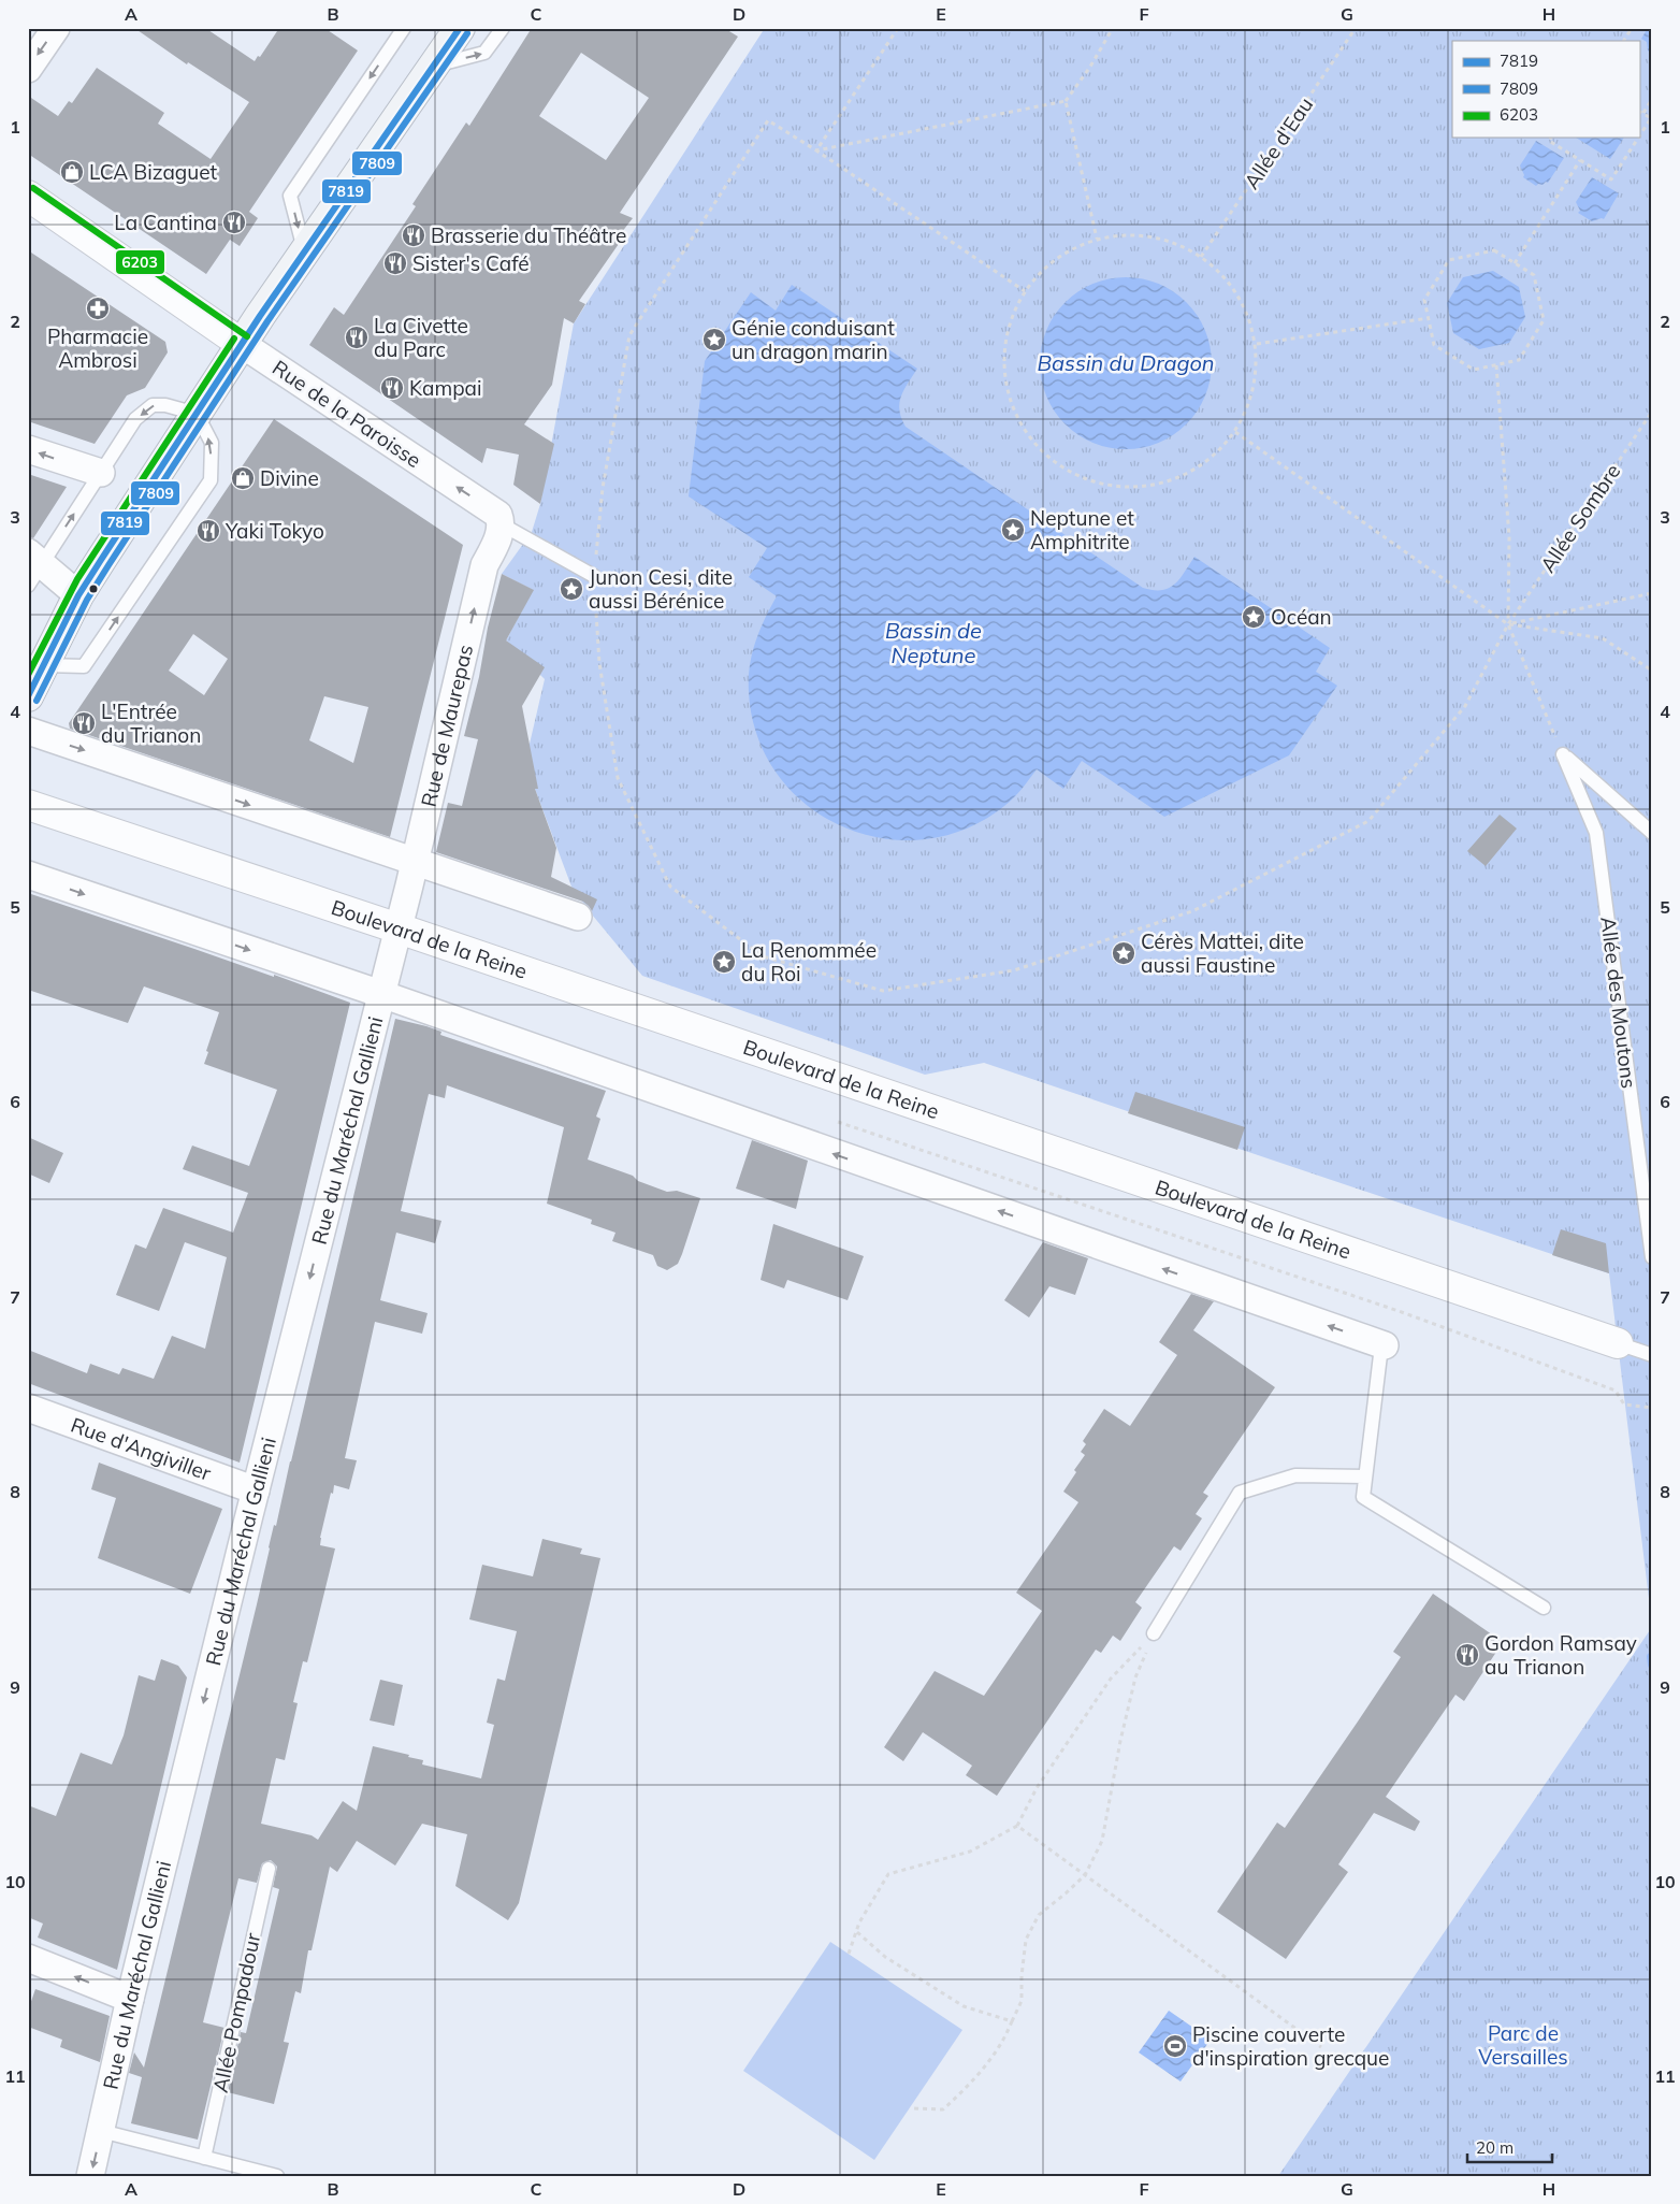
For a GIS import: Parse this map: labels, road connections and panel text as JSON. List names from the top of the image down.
{
  "streets": {
    "street": [
      "Rue de la Paroisse",
      "Rue de Maurepas",
      "Boulevard de la Reine",
      "Rue du Maréchal Gallieni",
      "Rue d'Angiviller"
    ],
    "lane": ["Allée des Moutons", "Allée Pompadour"],
    "path": ["Allée d'Eau", "Allée Sombre"]
  },
  "crossings": [
    ["Rue de la Paroisse", "Rue de Maurepas"],
    ["Rue de Maurepas", "Boulevard de la Reine"],
    ["Rue de Maurepas", "Rue du Maréchal Gallieni"],
    ["Boulevard de la Reine", "Rue du Maréchal Gallieni"],
    ["Rue du Maréchal Gallieni", "Rue d'Angiviller"]
  ],
  "one_way": ["Rue de la Paroisse", "Rue de Maurepas", "Rue du Maréchal Gallieni"],
  "water": ["Bassin du Dragon", "Bassin de Neptune"],
  "parks": ["Parc de Versailles"],
  "places": {
    "shop": ["LCA Bizaguet", "Divine"],
    "restaurant": [
      "La Cantina",
      "Brasserie du Théâtre",
      "Sister's Café",
      "La Civette du Parc",
      "Kampai",
      "Yaki Tokyo",
      "L'Entrée du Trianon",
      "Gordon Ramsay au Trianon"
    ],
    "pharmacy": ["Pharmacie Ambrosi"],
    "place": [
      "Génie conduisant un dragon marin",
      "Neptune et Amphitrite",
      "Junon Cesi, dite aussi Bérénice",
      "Océan",
      "Cérès Mattei, dite aussi Faustine",
      "La Renommée du Roi"
    ],
    "sports": ["Piscine couverte d'inspiration grecque"]
  },
  "lines": ["transit line 7819", "transit line 7809", "transit line 6203"],
  "legend": ["7819", "7809", "6203"],
  "scale_bar": "20 m",
  "grid": {
    "columns": [
      "A",
      "B",
      "C",
      "D",
      "E",
      "F",
      "G",
      "H"
    ],
    "rows": [
      "1",
      "2",
      "3",
      "4",
      "5",
      "6",
      "7",
      "8",
      "9",
      "10",
      "11"
    ]
  }
}
